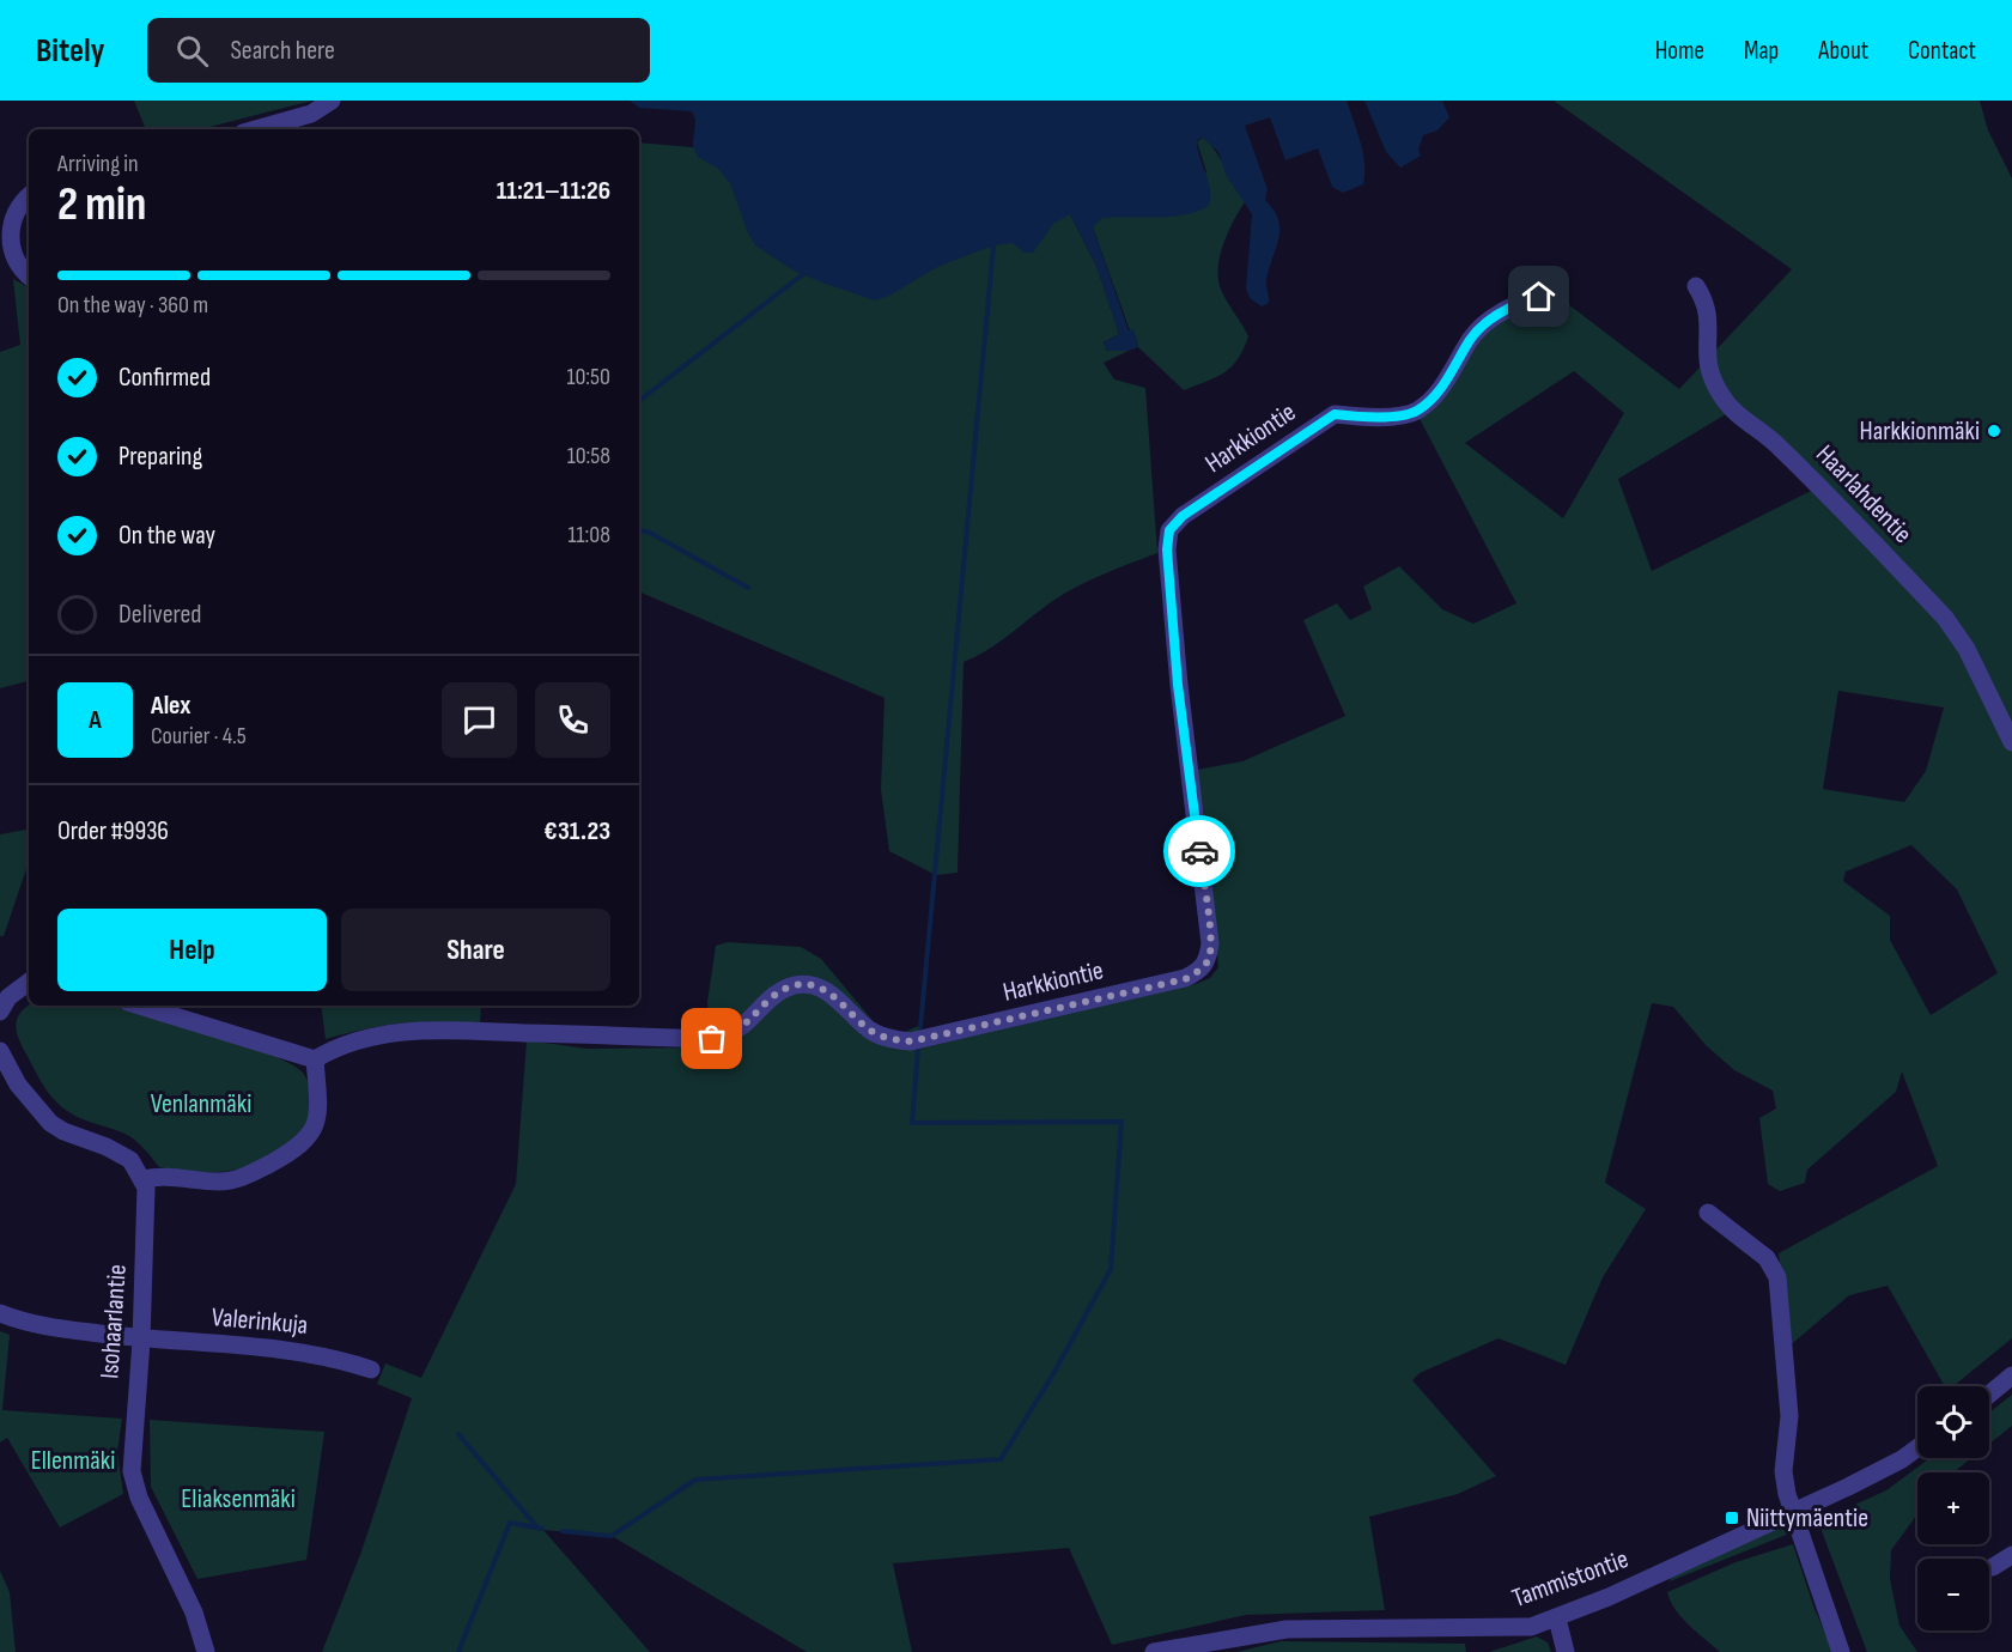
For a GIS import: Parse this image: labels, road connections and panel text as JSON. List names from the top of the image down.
{
  "streets": {
    "street": [
      "Harkkiontie",
      "Haarlahdentie",
      "Isohaarlantie",
      "Valerinkuja",
      "Tammistontie"
    ]
  },
  "crossings": [
    ["Isohaarlantie", "Valerinkuja"]
  ],
  "parks": ["Venlanmäki", "Ellenmäki", "Eliaksenmäki"],
  "places": {
    "other": ["Harkkionmäki"],
    "transit": ["Niittymäentie"]
  },
  "page": {
    "header": "Bitely",
    "search": "Search here",
    "nav": [
      "Home",
      "Map",
      "About",
      "Contact"
    ],
    "heading": ["2 min", "Arriving in", "11:21–11:26"],
    "panel": [
      "Alex",
      "Courier · 4.5",
      "Order #9936",
      "€31.23"
    ],
    "bar": "On the way · 360 m",
    "list": [
      ["Confirmed", "10:50"],
      ["Preparing", "10:58"],
      ["On the way", "11:08"],
      "Delivered"
    ],
    "round": "A",
    "buttons": ["Help", "Share"],
    "map_buttons": ["+", "−"]
  }
}
